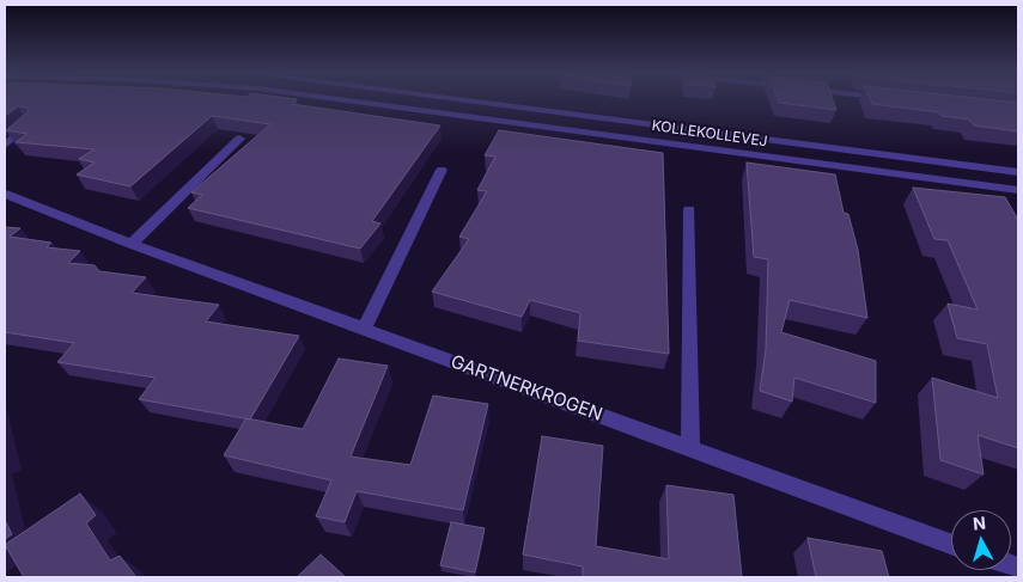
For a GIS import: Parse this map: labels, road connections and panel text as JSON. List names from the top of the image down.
{
  "streets": {
    "street": ["KOLLEKOLLEVEJ", "GARTNERKROGEN"]
  },
  "north": "top"
}
